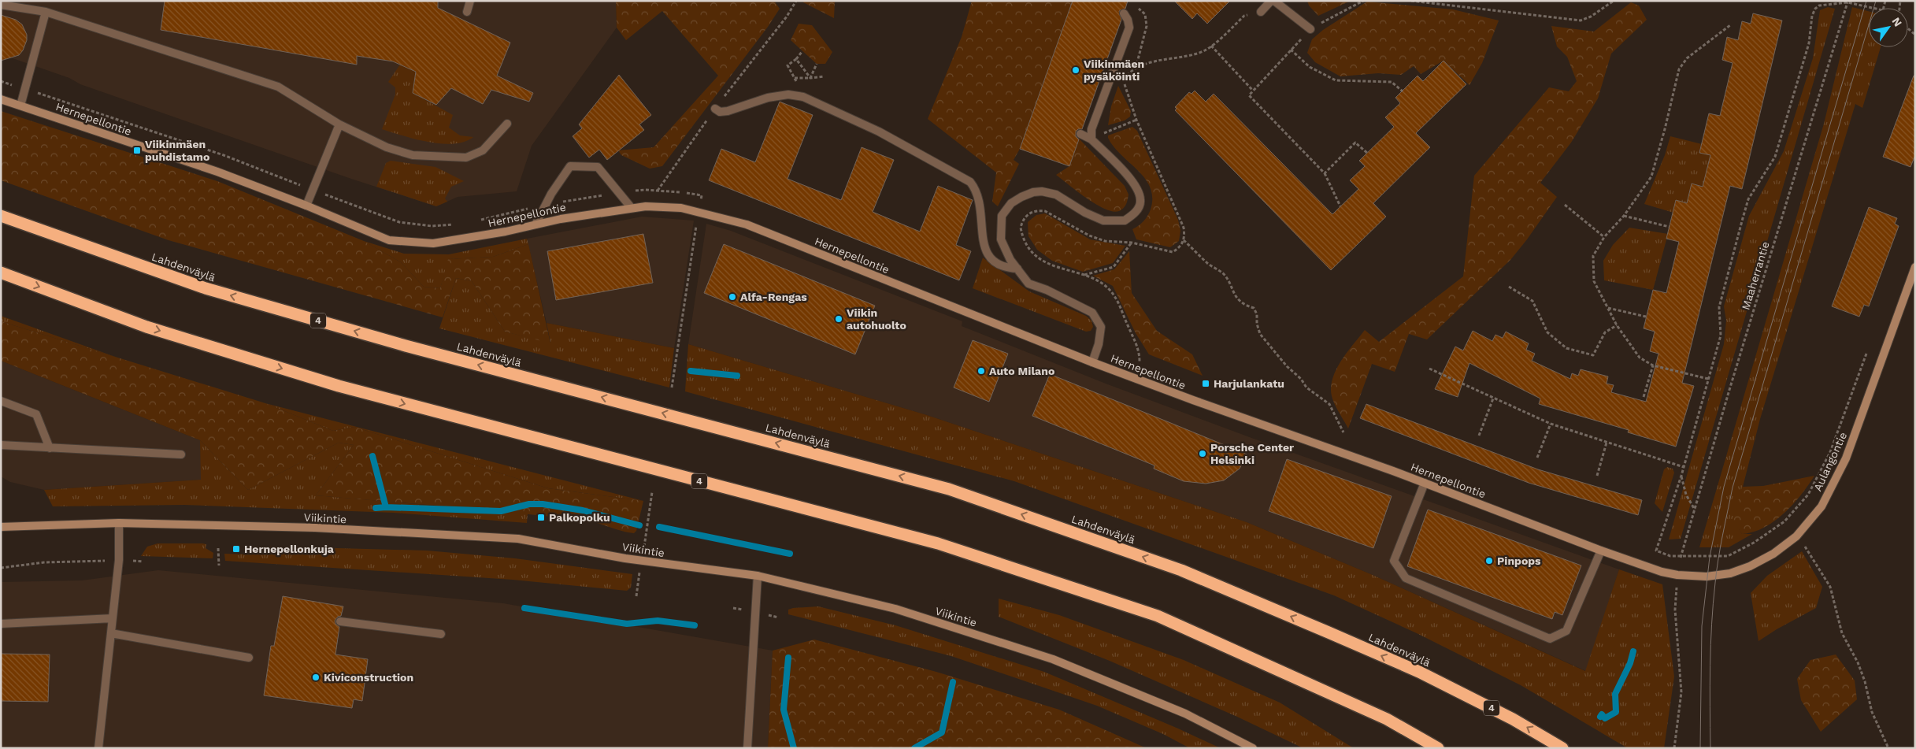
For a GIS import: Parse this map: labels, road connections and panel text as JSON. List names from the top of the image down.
{
  "streets": {
    "highway": ["Lahdenväylä", "4"],
    "street": ["Hernepellontie", "Aulangontie", "Viikintie"],
    "path": ["Maaherrantie"]
  },
  "crossings": [
    ["Hernepellontie", "Maaherrantie"],
    ["Hernepellontie", "Aulangontie"],
    ["Maaherrantie", "Aulangontie"]
  ],
  "places": {
    "other": [
      "Viikinmäen pysäköinti",
      "Alfa-Rengas",
      "Viikin autohuolto",
      "Auto Milano",
      "Porsche Center Helsinki",
      "Pinpops",
      "Kiviconstruction"
    ],
    "transit": [
      "Viikinmäen puhdistamo",
      "Harjulankatu",
      "Palkopolku",
      "Hernepellonkuja"
    ]
  },
  "north": "top right"
}
